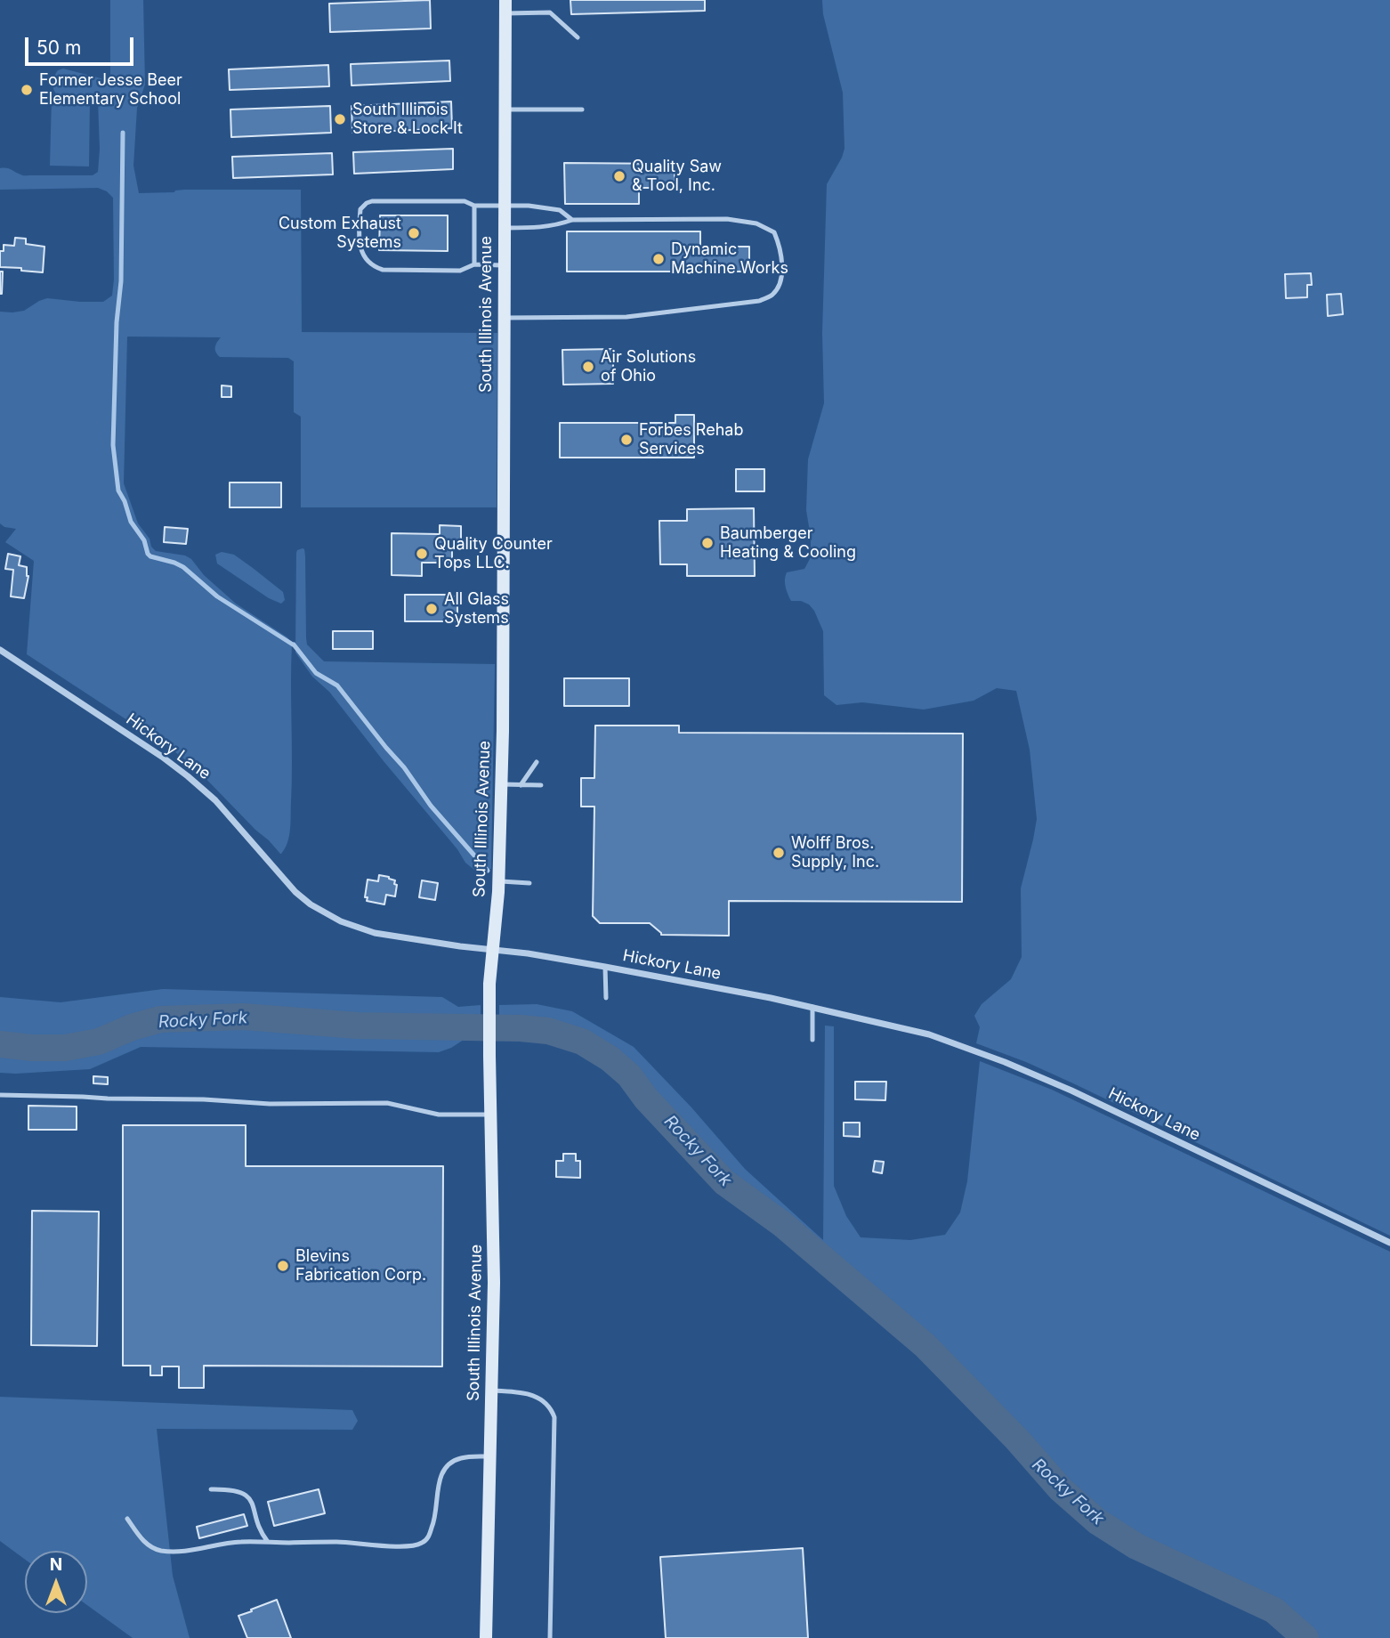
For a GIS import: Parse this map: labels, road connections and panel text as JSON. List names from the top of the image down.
{
  "streets": {
    "main road": ["South Illinois Avenue"],
    "street": ["Hickory Lane"]
  },
  "crossings": [
    ["South Illinois Avenue", "Hickory Lane"]
  ],
  "water": ["Rocky Fork"],
  "places": [
    "Former Jesse Beer Elementary School",
    "South Illinois Store & Lock It",
    "Quality Saw & Tool, Inc.",
    "Custom Exhaust Systems",
    "Dynamic Machine Works",
    "Air Solutions of Ohio",
    "Forbes Rehab Services",
    "Baumberger Heating & Cooling",
    "Quality Counter Tops LLC.",
    "All Glass Systems",
    "Wolff Bros. Supply, Inc.",
    "Blevins Fabrication Corp."
  ],
  "scale_bar": "50 m",
  "north": "top"
}
